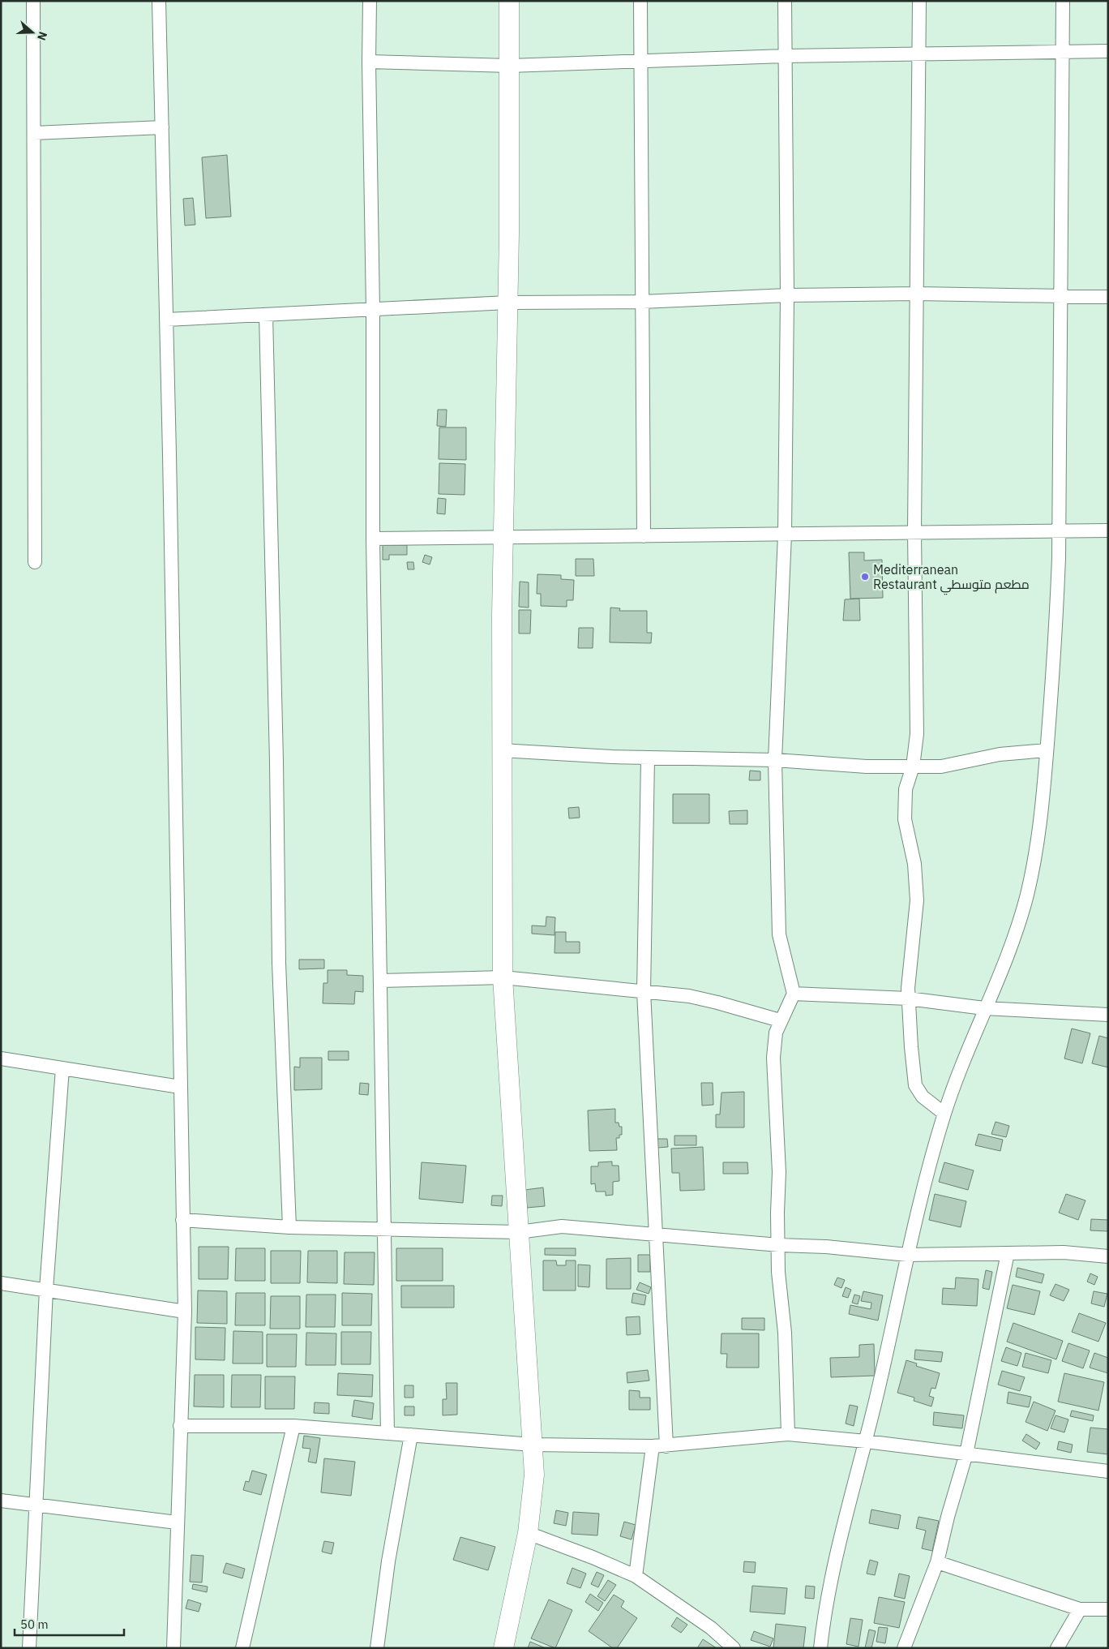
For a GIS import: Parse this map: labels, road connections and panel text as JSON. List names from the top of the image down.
{
  "places": ["Mediterranean Restaurant مطعم متوسطي"],
  "scale_bar": "50 m",
  "north": "right"
}
